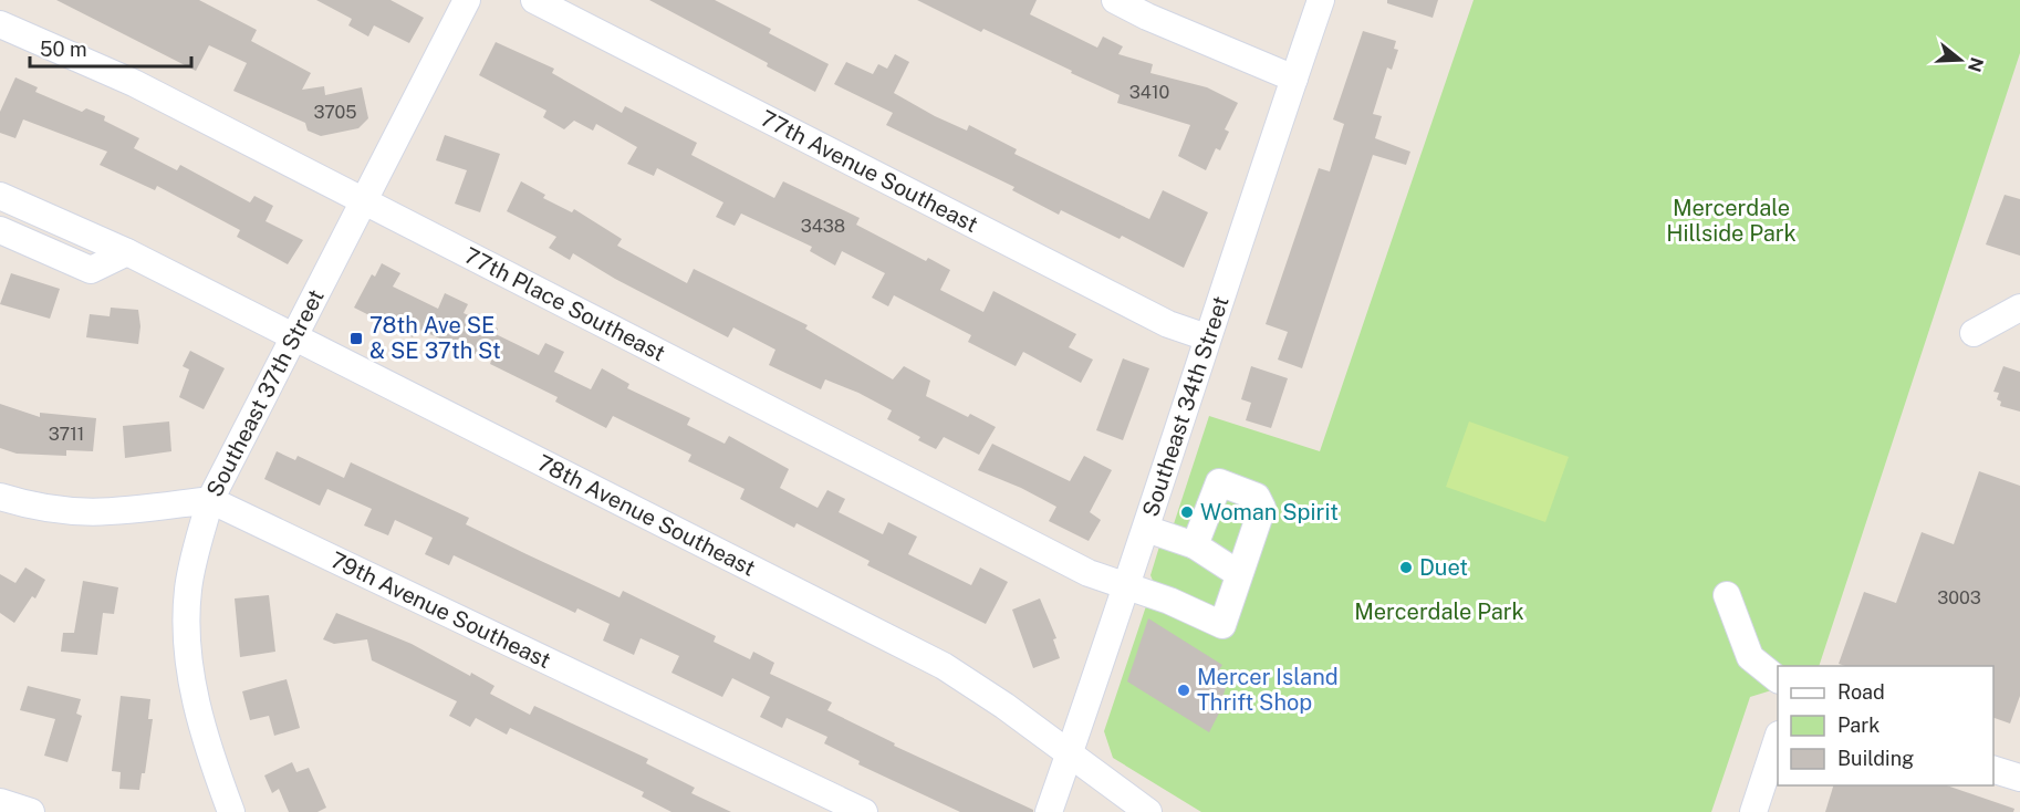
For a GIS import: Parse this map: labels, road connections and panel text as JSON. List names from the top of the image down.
{
  "streets": {
    "street": [
      "77th Avenue Southeast",
      "77th Place Southeast",
      "Southeast 37th Street",
      "Southeast 34th Street",
      "78th Avenue Southeast",
      "79th Avenue Southeast"
    ]
  },
  "crossings": [
    ["77th Avenue Southeast", "Southeast 34th Street"],
    ["77th Place Southeast", "Southeast 37th Street"],
    ["77th Place Southeast", "Southeast 34th Street"],
    ["Southeast 37th Street", "78th Avenue Southeast"],
    ["Southeast 37th Street", "79th Avenue Southeast"],
    ["Southeast 34th Street", "78th Avenue Southeast"]
  ],
  "parks": ["Mercerdale Hillside Park", "Mercerdale Park"],
  "places": {
    "transit": ["78th Ave SE & SE 37th St"],
    "other": ["Woman Spirit", "Duet", "Mercer Island Thrift Shop"]
  },
  "house_numbers": [
    "3410",
    "3705",
    "3438",
    "3711",
    "3003"
  ],
  "legend": ["Road", "Park", "Building"],
  "scale_bar": "50 m",
  "north": "right"
}
